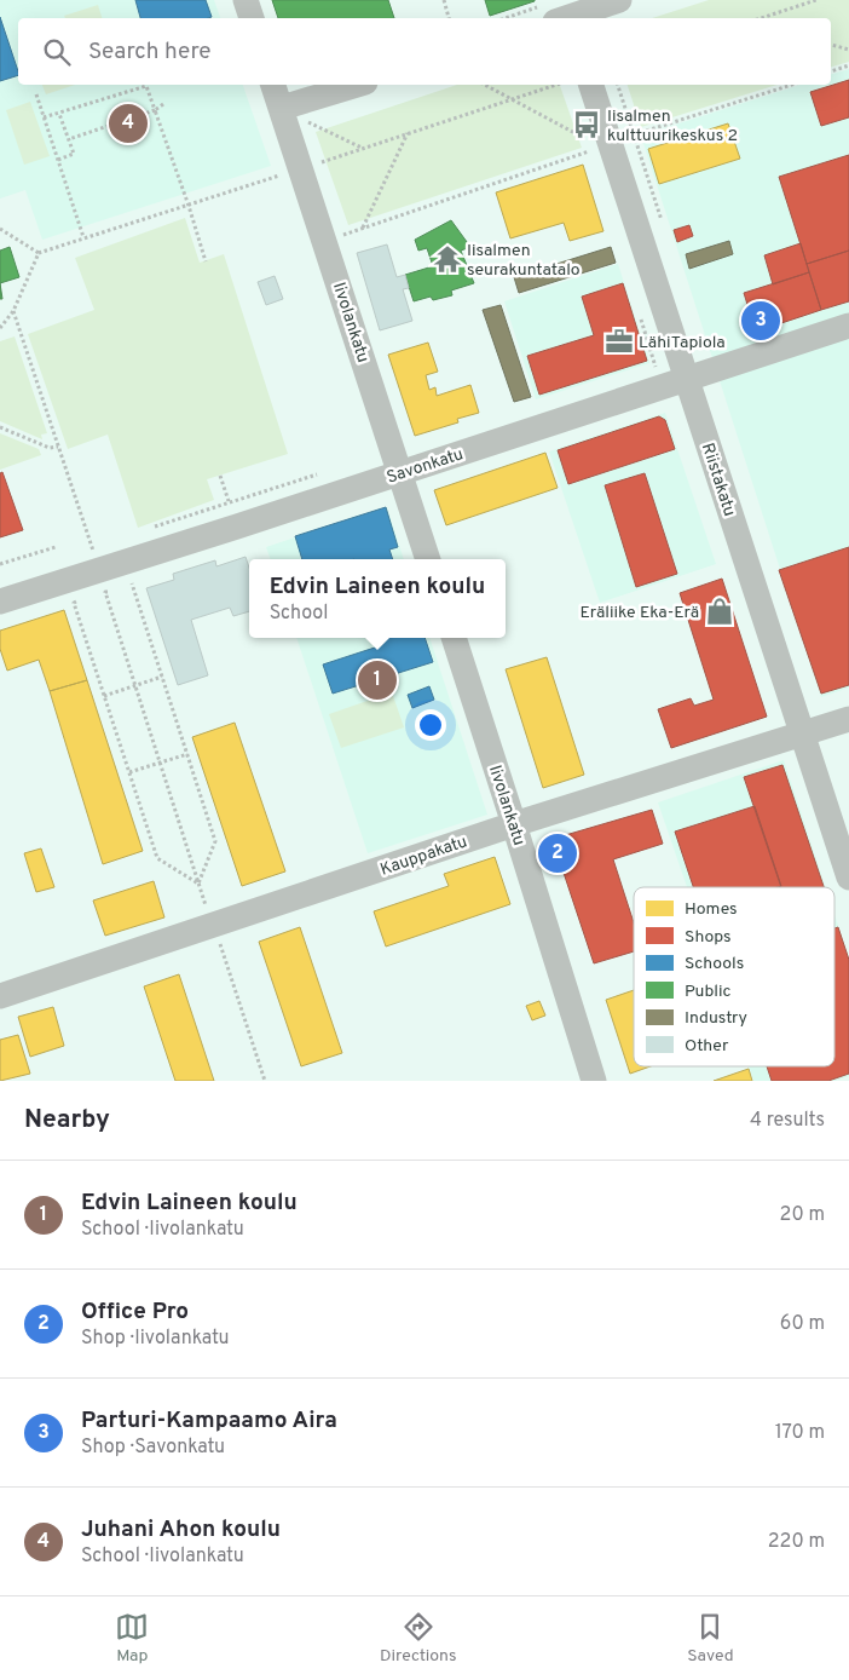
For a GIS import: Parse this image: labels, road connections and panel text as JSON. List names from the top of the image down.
{
  "streets": {
    "street": [
      "Iivolankatu",
      "Savonkatu",
      "Riistakatu",
      "Kauppakatu"
    ]
  },
  "crossings": [
    ["Iivolankatu", "Savonkatu"],
    ["Iivolankatu", "Kauppakatu"],
    ["Savonkatu", "Riistakatu"],
    ["Riistakatu", "Kauppakatu"]
  ],
  "places": {
    "bus stop": ["Iisalmen kulttuurikeskus 2"],
    "temple": ["Iisalmen seurakuntatalo"],
    "office": ["LähiTapiola"],
    "shop": ["Eräliike Eka-Erä"]
  },
  "legend": [
    "Homes",
    "Shops",
    "Schools",
    "Public",
    "Industry",
    "Other"
  ],
  "page": {
    "search": "Search here",
    "pins": [
      "4",
      "3",
      "1",
      "2"
    ],
    "popup": ["Edvin Laineen koulu", "School"],
    "heading": ["Nearby", "4 results"],
    "list": [
      {
        "mark": "1",
        "name": "Edvin Laineen koulu",
        "note": "School · Iivolankatu",
        "value": "20 m"
      },
      {
        "mark": "2",
        "name": "Office Pro",
        "note": "Shop · Iivolankatu",
        "value": "60 m"
      },
      {
        "mark": "3",
        "name": "Parturi-Kampaamo Aira",
        "note": "Shop · Savonkatu",
        "value": "170 m"
      },
      {
        "mark": "4",
        "name": "Juhani Ahon koulu",
        "note": "School · Iivolankatu",
        "value": "220 m"
      }
    ],
    "nav": ["Map", "Directions", "Saved"]
  }
}
